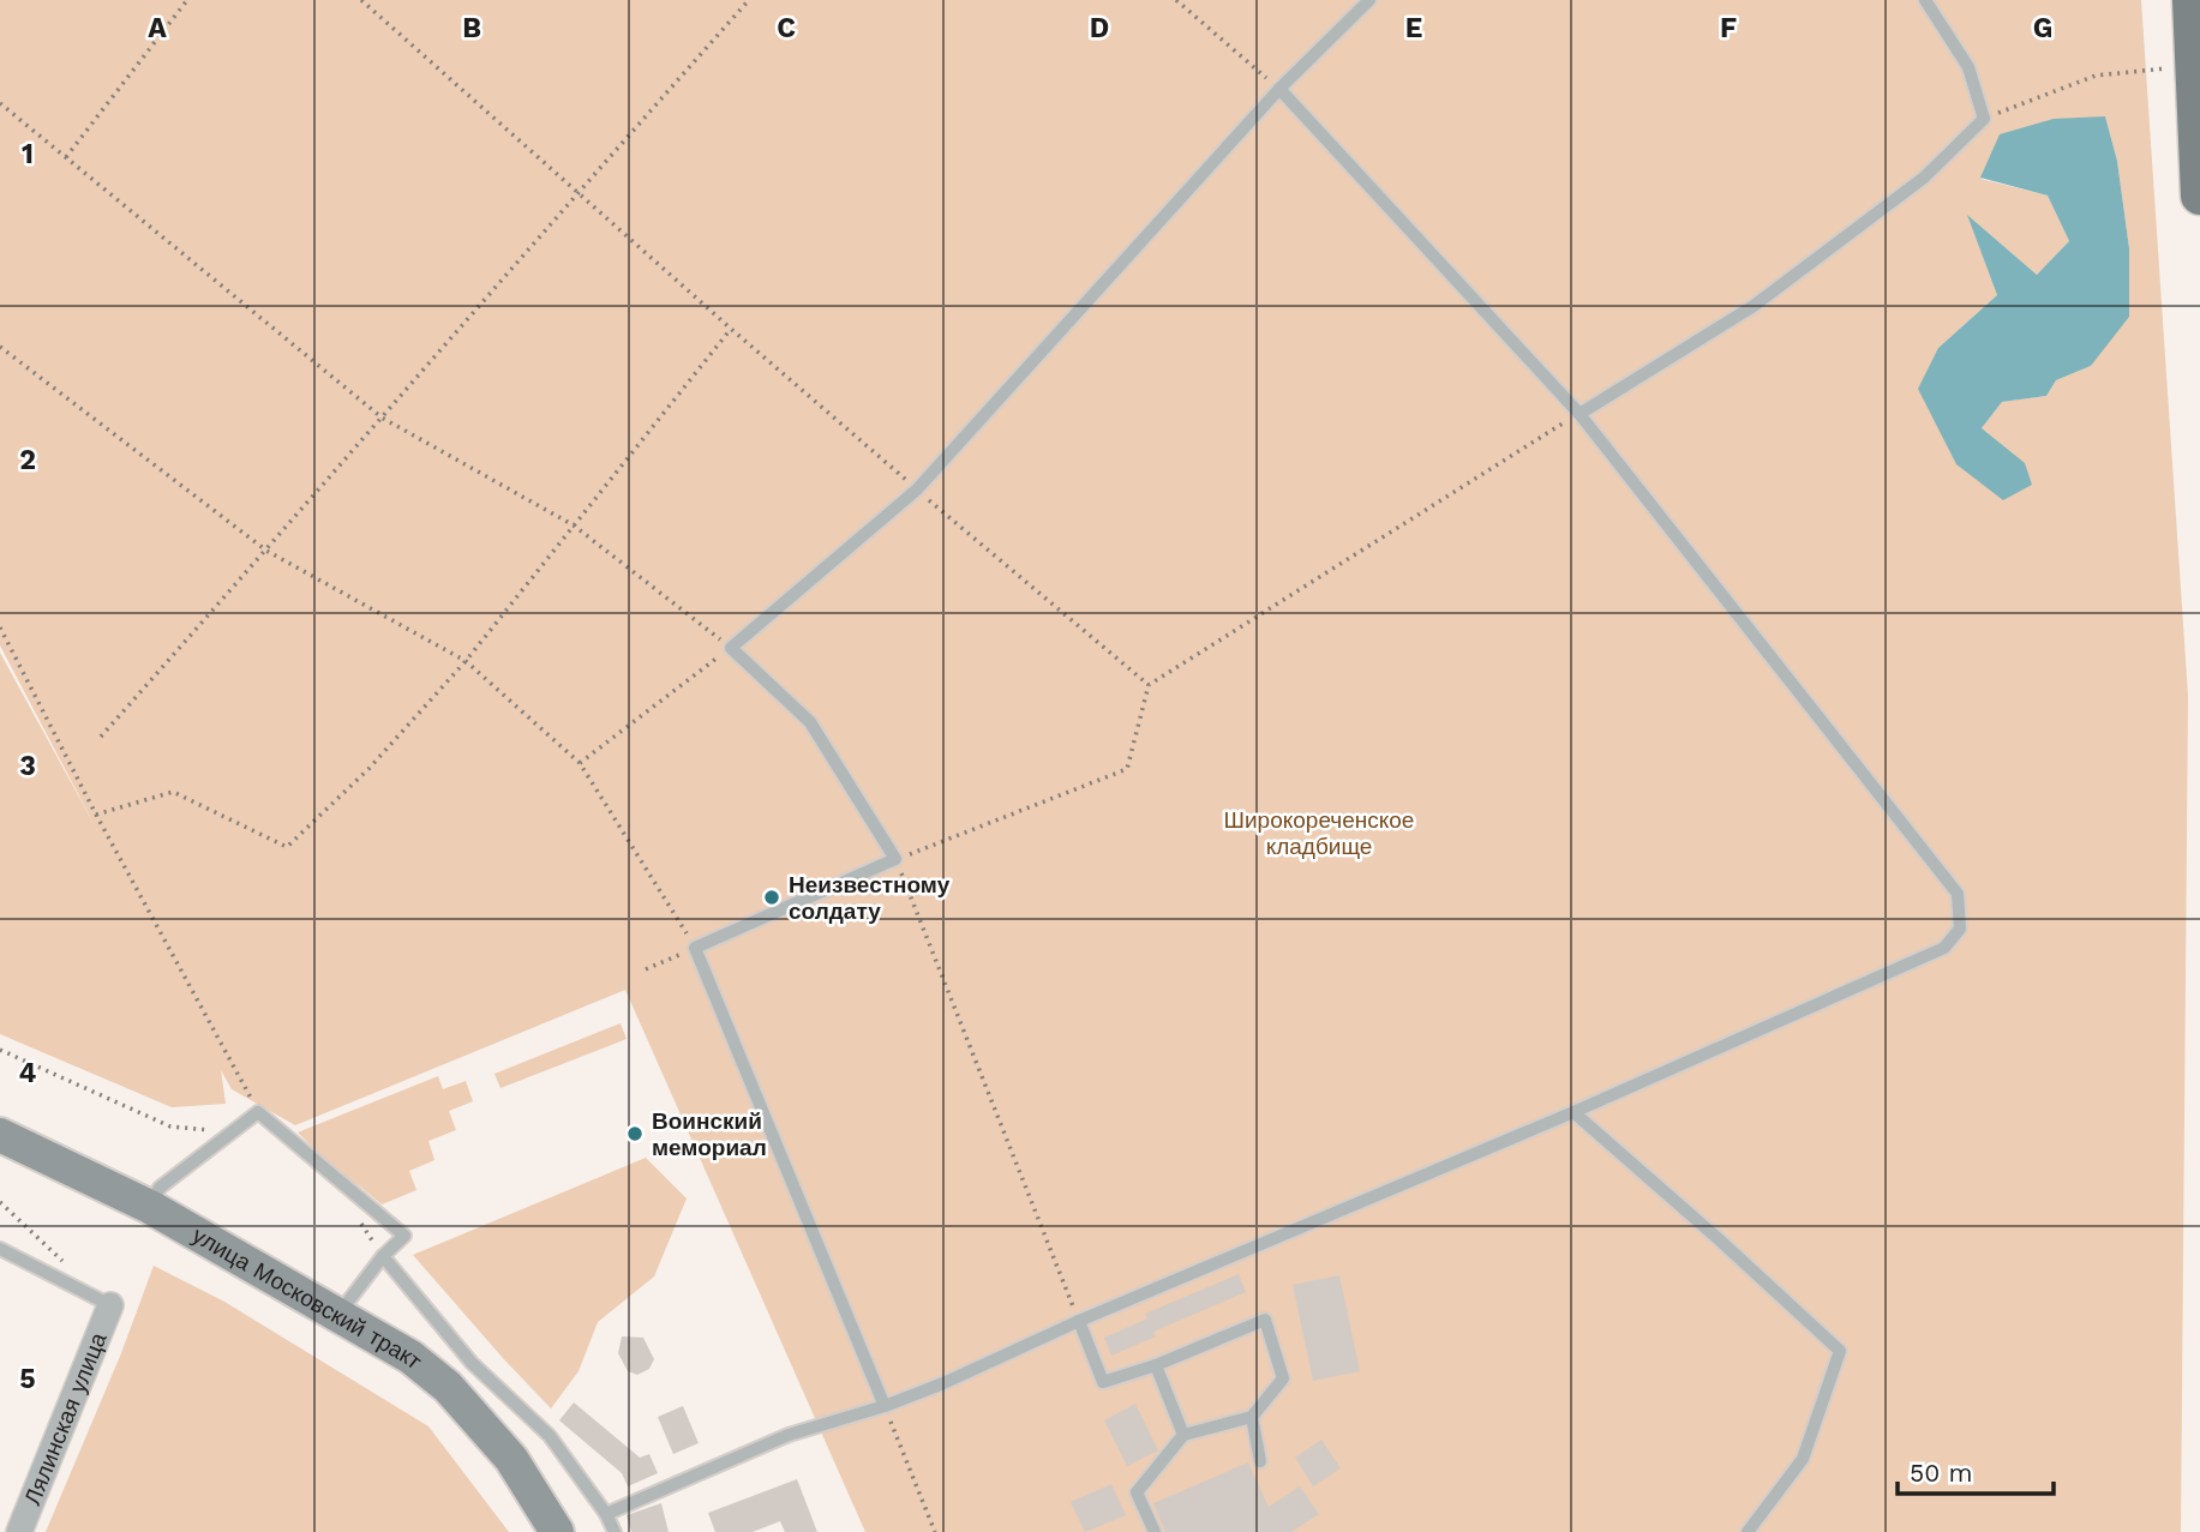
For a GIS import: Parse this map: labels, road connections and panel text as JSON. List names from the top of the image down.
{
  "streets": {
    "main road": ["улица Московский тракт"],
    "street": ["Лялинская улица"]
  },
  "parks": ["Широкореченское кладбище"],
  "places": ["Неизвестному солдату", "Воинский мемориал"],
  "scale_bar": "50 m",
  "grid": {
    "columns": [
      "A",
      "B",
      "C",
      "D",
      "E",
      "F",
      "G"
    ],
    "rows": [
      "1",
      "2",
      "3",
      "4",
      "5"
    ]
  }
}
